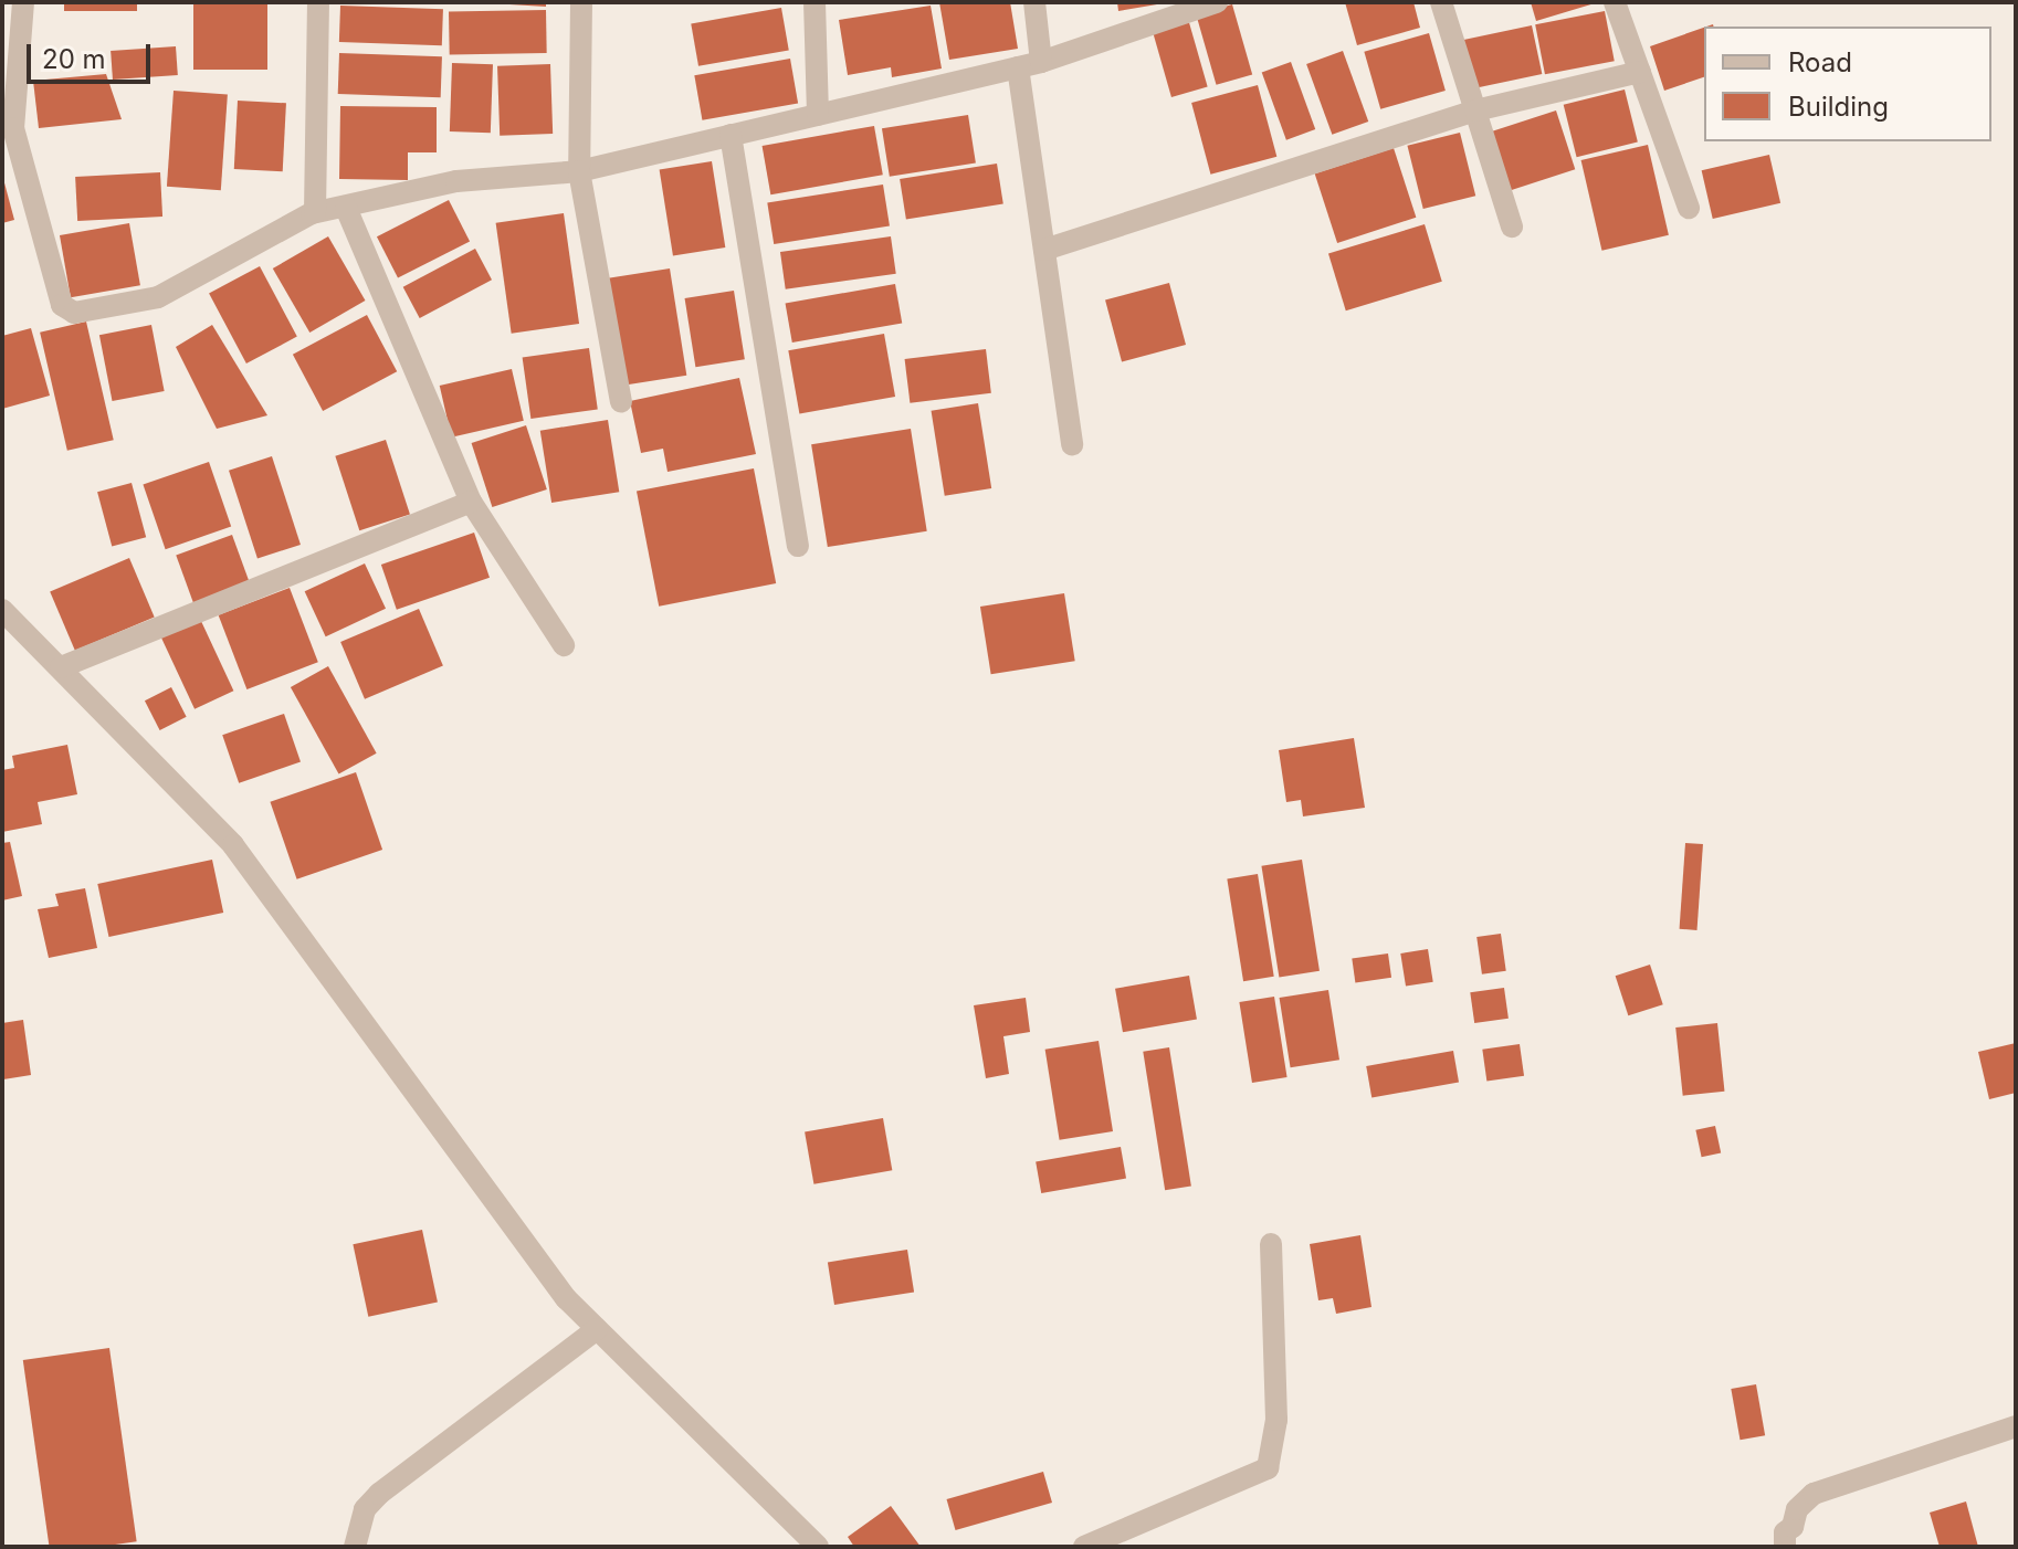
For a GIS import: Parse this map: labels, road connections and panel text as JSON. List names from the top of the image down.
{
  "legend": ["Road", "Building"],
  "scale_bar": "20 m"
}
